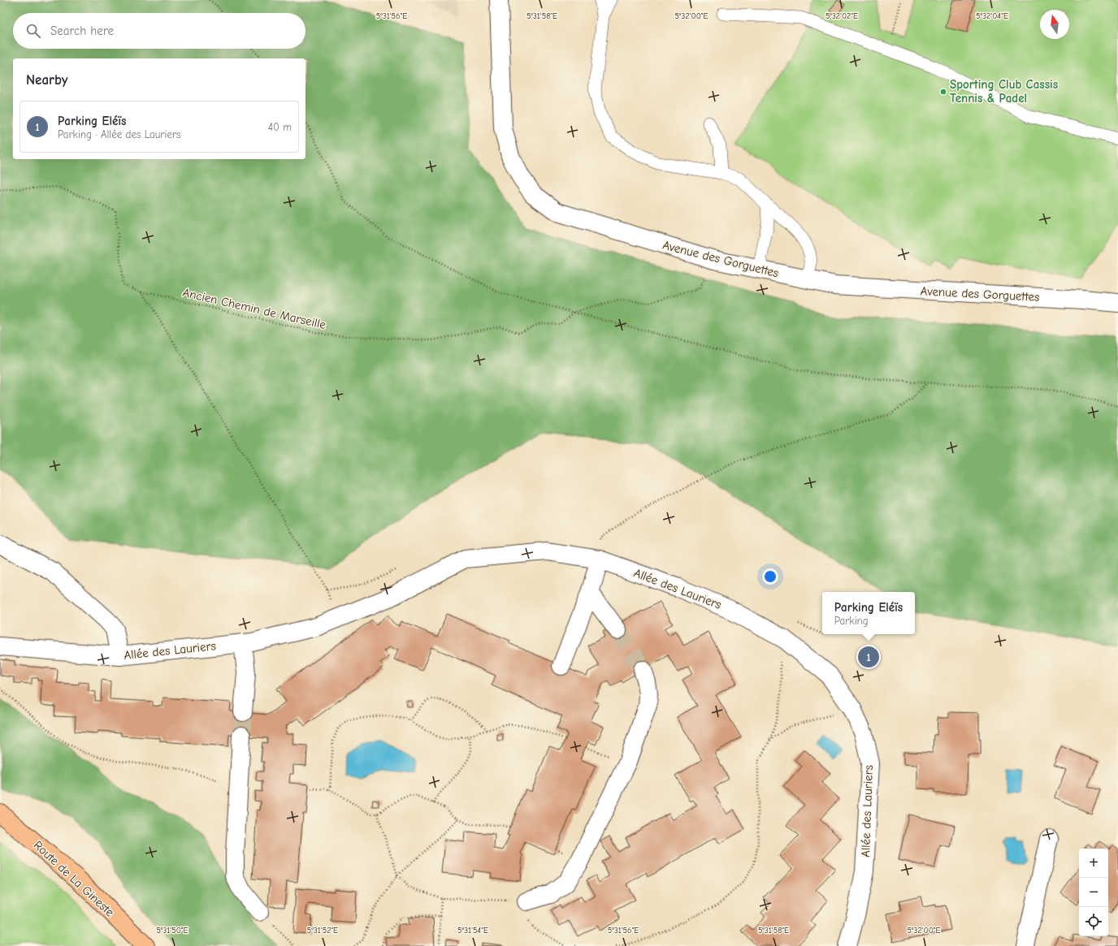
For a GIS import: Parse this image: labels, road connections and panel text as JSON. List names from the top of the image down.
{
  "streets": {
    "main road": ["Route de La Gineste"],
    "street": ["Avenue des Gorguettes", "Allée des Lauriers"],
    "path": ["Ancien Chemin de Marseille"]
  },
  "crossings": [
    ["Avenue des Gorguettes", "Ancien Chemin de Marseille"]
  ],
  "places": ["Sporting Club Cassis Tennis & Padel"],
  "north": "top",
  "page": {
    "search": "Search here",
    "heading": "Nearby",
    "list": [
      {
        "mark": "1",
        "name": "Parking Eléïs",
        "note": "Parking · Allée des Lauriers",
        "value": "40 m"
      }
    ],
    "popup": ["Parking Eléïs", "Parking"],
    "pins": "1",
    "map_buttons": ["+", "−"]
  },
  "coordinates": [
    "5°31'56\"E",
    "5°32'00\"E",
    "5°32'02\"E",
    "5°31'58\"E",
    "5°32'04\"E",
    "5°31'50\"E",
    "5°31'52\"E",
    "5°31'54\"E"
  ]
}
